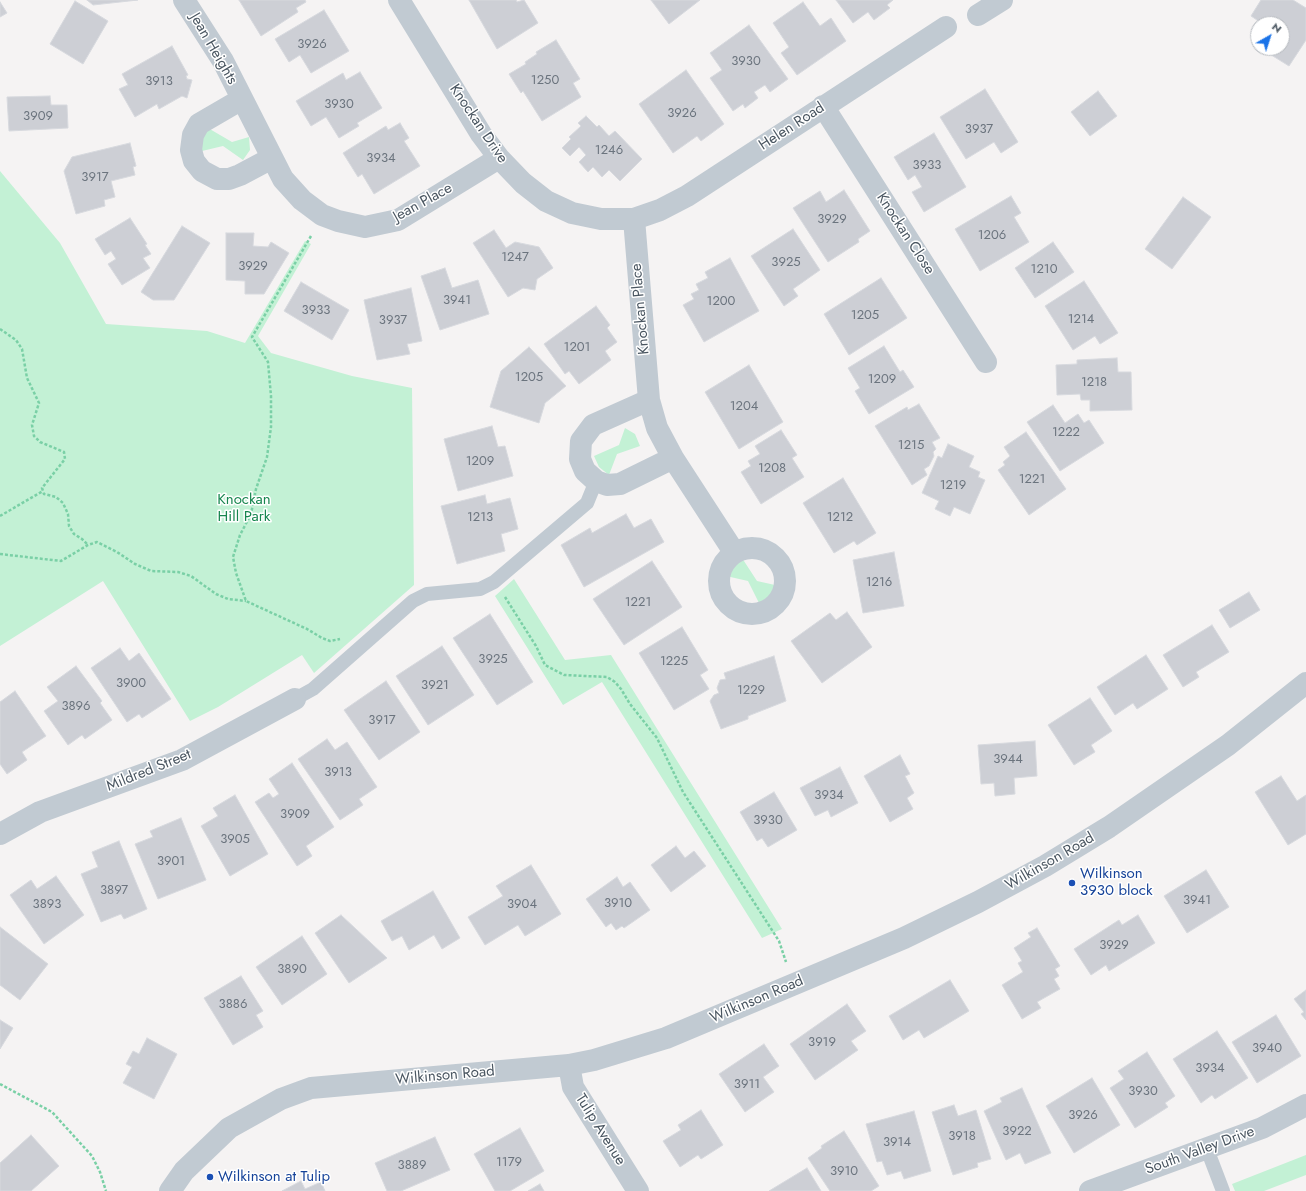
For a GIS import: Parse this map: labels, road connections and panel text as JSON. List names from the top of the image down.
{
  "streets": {
    "street": [
      "Jean Heights",
      "Knockan Drive",
      "Helen Road",
      "Jean Place",
      "Knockan Close",
      "Knockan Place",
      "Mildred Street",
      "Wilkinson Road",
      "Tulip Avenue",
      "South Valley Drive"
    ]
  },
  "crossings": [
    ["Jean Heights", "Jean Place"],
    ["Knockan Drive", "Helen Road"],
    ["Knockan Drive", "Jean Place"],
    ["Knockan Drive", "Knockan Place"],
    ["Helen Road", "Knockan Close"],
    ["Helen Road", "Knockan Place"],
    ["Wilkinson Road", "Tulip Avenue"]
  ],
  "parks": ["Knockan Hill Park"],
  "places": ["Wilkinson 3930 block", "Wilkinson at Tulip"],
  "house_numbers": [
    "3926",
    "3930",
    "1250",
    "3913",
    "3930",
    "3926",
    "3909",
    "3937",
    "1246",
    "3934",
    "3933",
    "3917",
    "3929",
    "1206",
    "1247",
    "3925",
    "3929",
    "1210",
    "3941",
    "1200",
    "3933",
    "1205",
    "1214",
    "3937",
    "1201",
    "1205",
    "1209",
    "1218",
    "1204",
    "1222",
    "1215",
    "1209",
    "1208",
    "1221",
    "1219",
    "1213",
    "1212",
    "1216",
    "1221",
    "3925",
    "1225",
    "3900",
    "3921",
    "1229",
    "3896",
    "3917",
    "3944",
    "3913",
    "3934",
    "3909",
    "3930",
    "3905",
    "3901",
    "3897",
    "3941",
    "3910",
    "3893",
    "3904",
    "3929",
    "3890",
    "3886",
    "3919",
    "3940",
    "3934",
    "3911",
    "3930",
    "3926",
    "3922",
    "3918",
    "3914",
    "1179",
    "3889",
    "3910"
  ],
  "north": "top right"
}
